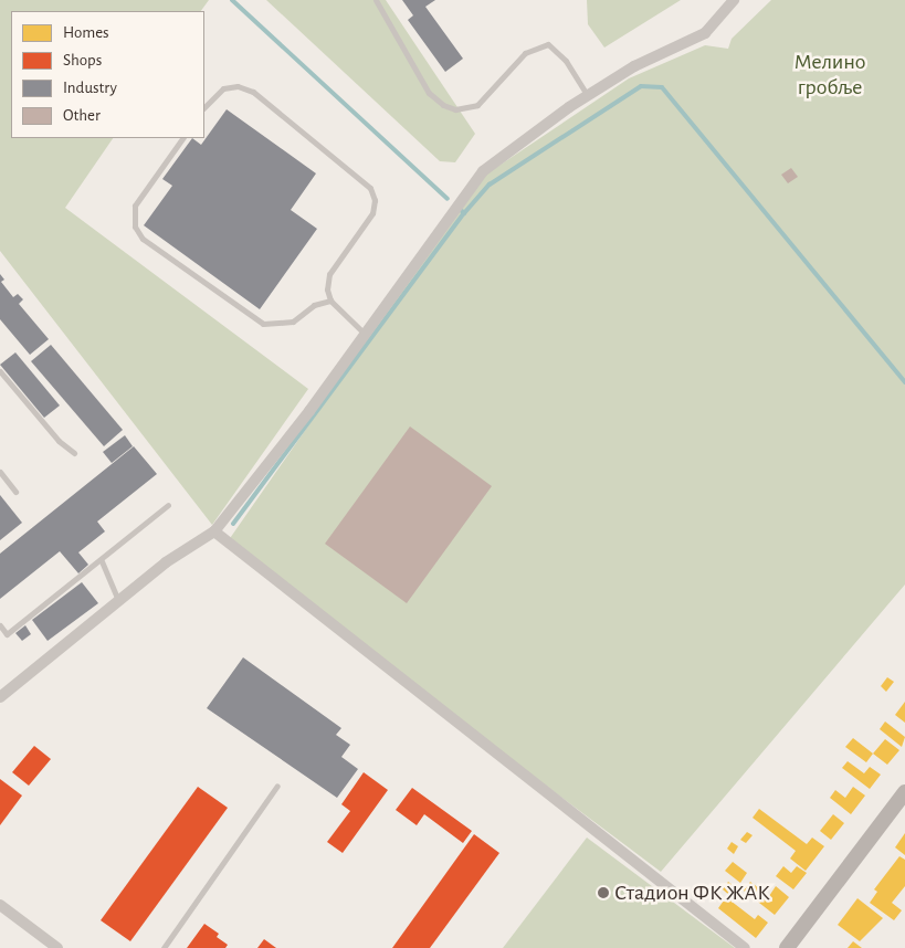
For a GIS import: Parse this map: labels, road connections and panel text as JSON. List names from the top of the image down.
{
  "parks": ["Мелино гробље"],
  "places": ["Стадион ФК ЖАК"],
  "legend": [
    "Homes",
    "Shops",
    "Industry",
    "Other"
  ]
}
